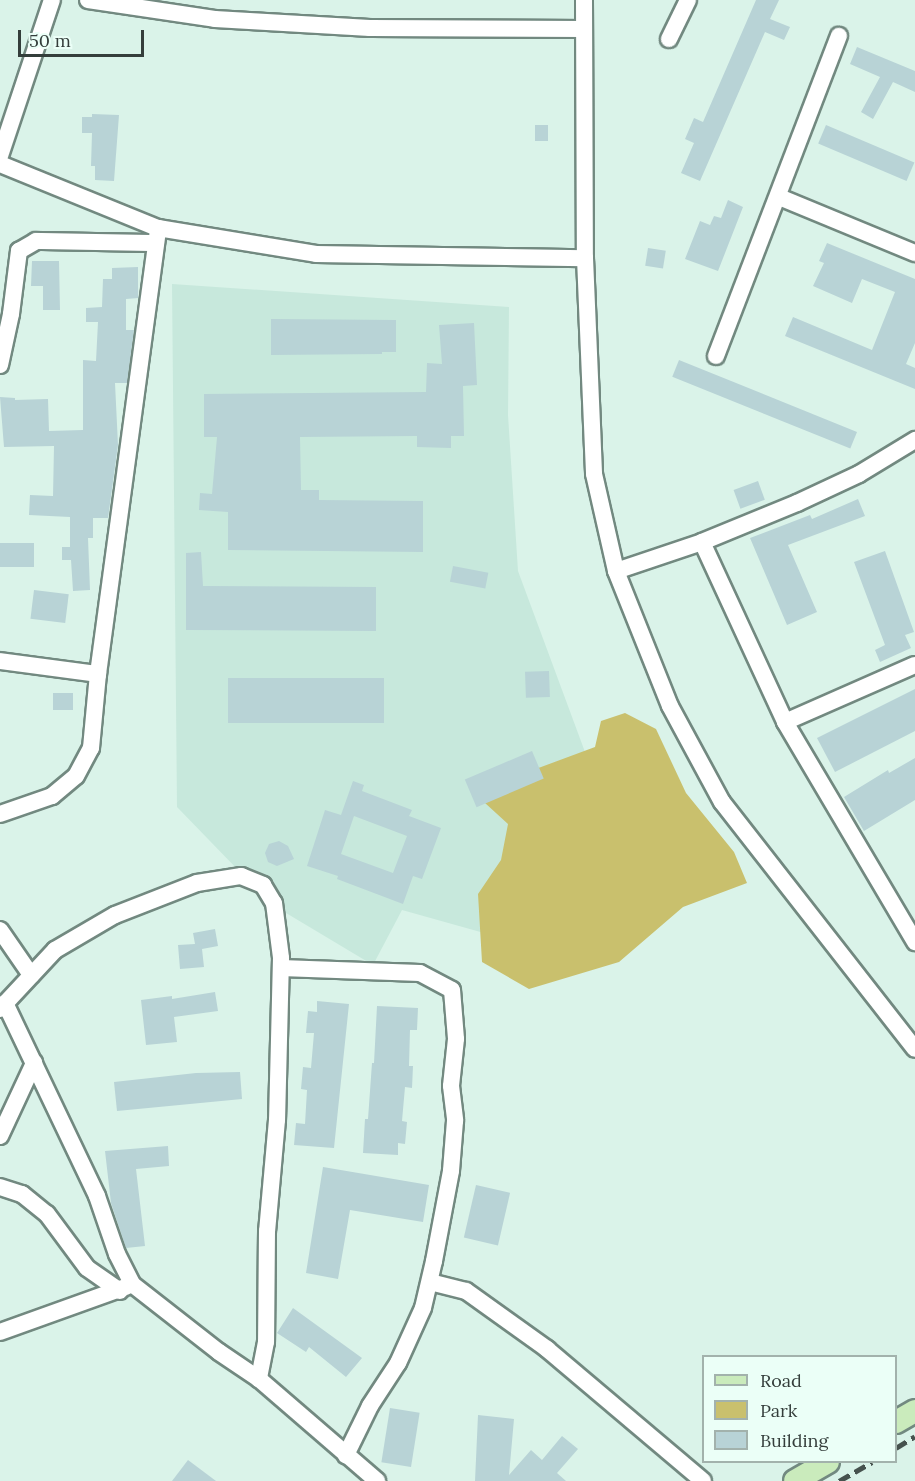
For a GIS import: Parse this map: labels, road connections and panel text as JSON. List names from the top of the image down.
{
  "legend": ["Road", "Park", "Building"],
  "scale_bar": "50 m"
}
